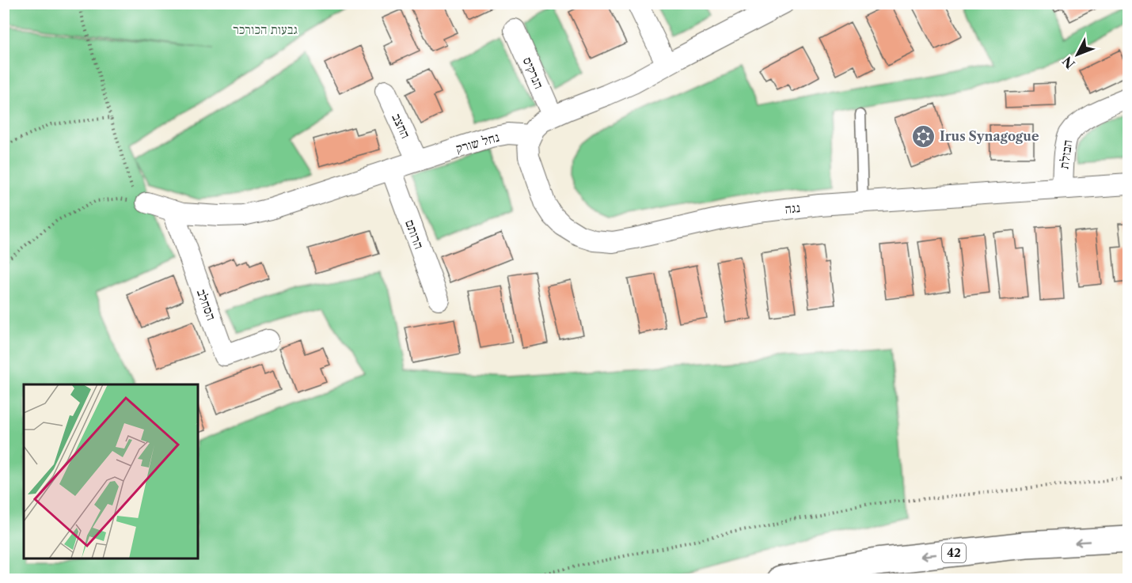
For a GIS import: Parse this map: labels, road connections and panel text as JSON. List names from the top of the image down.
{
  "streets": {
    "highway": ["42"],
    "street": [
      "הנרקיס",
      "החצב",
      "נחל שורק",
      "הבזלת",
      "נגה",
      "הרותם",
      "הסחלב"
    ]
  },
  "crossings": [
    ["החצב", "נחל שורק"],
    ["נחל שורק", "נגה"],
    ["נחל שורק", "הרותם"],
    ["נחל שורק", "הסחלב"],
    ["הבזלת", "נגה"]
  ],
  "parks": ["גבעות הכורכר"],
  "places": {
    "synagogue": ["Irus Synagogue"]
  },
  "north": "bottom left"
}
